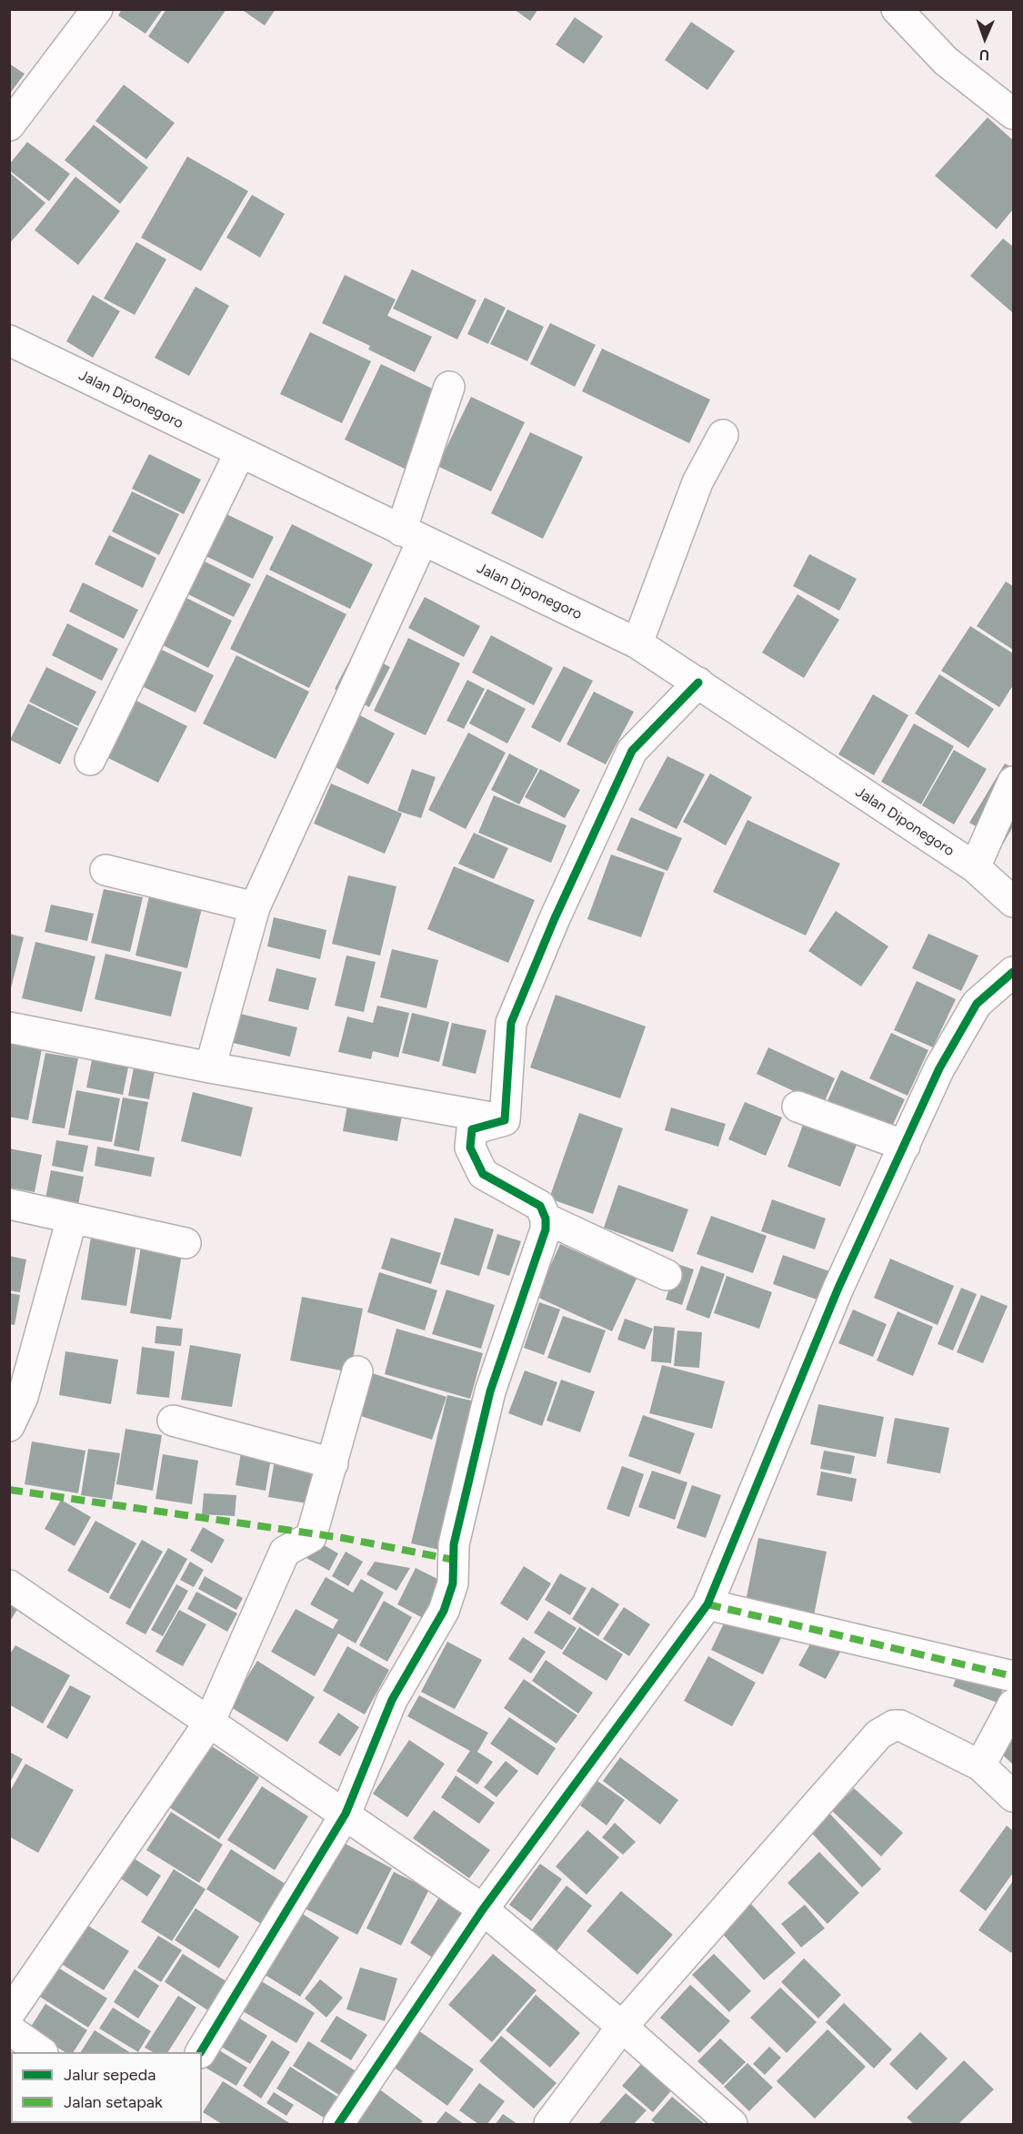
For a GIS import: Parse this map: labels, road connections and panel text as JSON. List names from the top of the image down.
{
  "streets": {
    "street": ["Jalan Diponegoro"]
  },
  "legend": ["Jalur sepeda", "Jalan setapak"],
  "north": "bottom"
}
